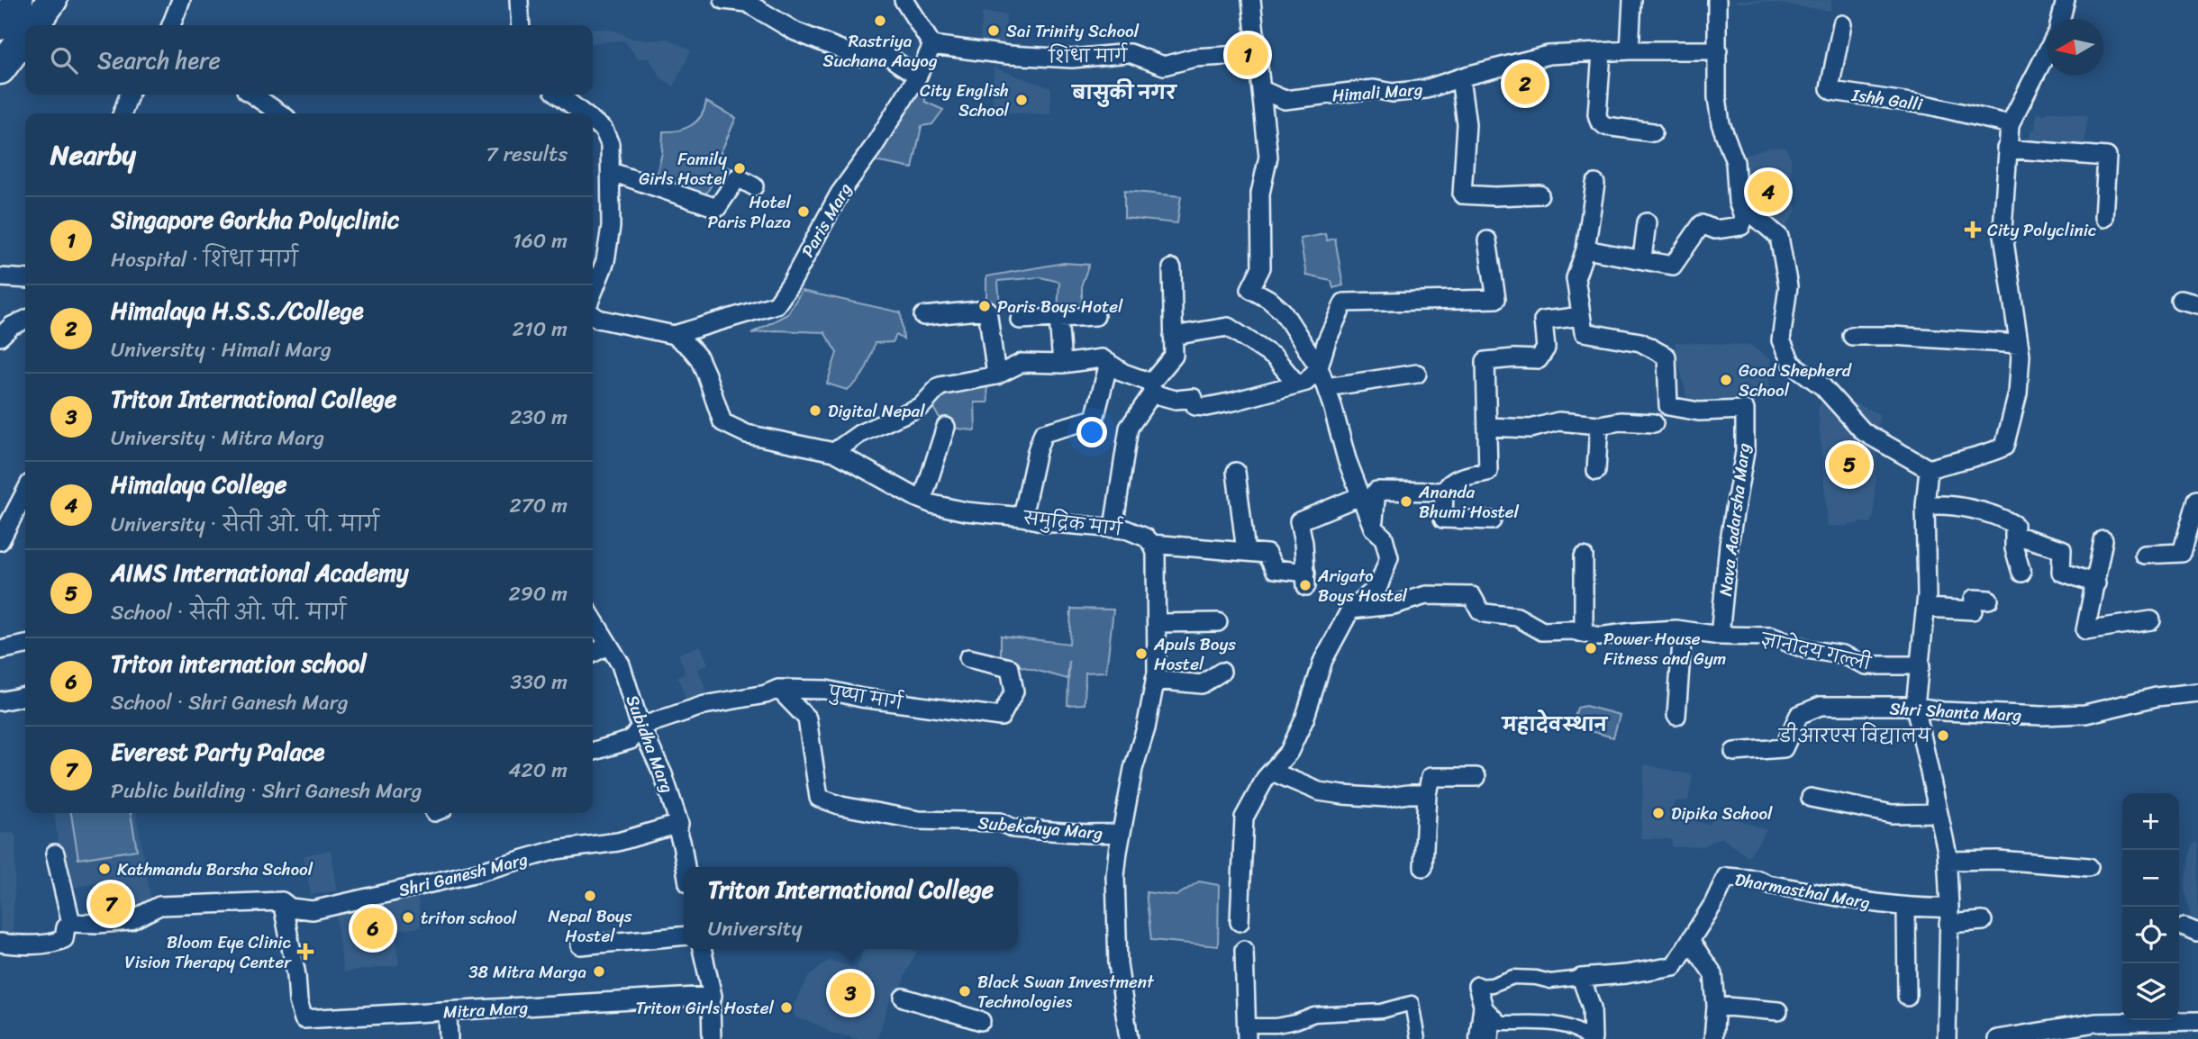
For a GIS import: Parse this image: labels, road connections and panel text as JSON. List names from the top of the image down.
{
  "streets": {
    "street": [
      "शिधा मार्ग",
      "Himali Marg",
      "Ishh Galli",
      "Paris Marg",
      "Nava Aadarsha Marg",
      "समुद्रिक मार्ग",
      "ज्ञानोदय गल्ली",
      "पुष्पा मार्ग",
      "Shri Shanta Marg",
      "Subidha Marg",
      "Subekchya Marg",
      "Shri Ganesh Marg",
      "Dharmasthal Marg",
      "Mitra Marg"
    ]
  },
  "crossings": [
    ["शिधा मार्ग", "Paris Marg"],
    ["Paris Marg", "समुद्रिक मार्ग"],
    ["Nava Aadarsha Marg", "ज्ञानोदय गल्ली"],
    ["पुष्पा मार्ग", "Subidha Marg"],
    ["पुष्पा मार्ग", "Subekchya Marg"],
    ["Subidha Marg", "Shri Ganesh Marg"],
    ["Shri Ganesh Marg", "Mitra Marg"]
  ],
  "districts": ["बासुकी नगर", "महादेवस्थान"],
  "places": {
    "other": [
      "Rastriya Suchana Aayog",
      "Sai Trinity School",
      "City English School",
      "Family Girls Hostel",
      "Hotel Paris Plaza",
      "Paris Boys Hotel",
      "Good Shepherd School",
      "Digital Nepal",
      "Ananda Bhumi Hostel",
      "Arigato Boys Hostel",
      "Power House Fitness and Gym",
      "Apuls Boys Hostel",
      "डीआरएस विद्यालय",
      "Dipika School",
      "Kathmandu Barsha School",
      "Nepal Boys Hostel",
      "triton school",
      "38 Mitra Marga",
      "Black Swan Investment Technologies",
      "Triton Girls Hostel"
    ],
    "health": ["City Polyclinic", "Bloom Eye Clinic Vision Therapy Center"]
  },
  "north": "left",
  "page": {
    "search": "Search here",
    "pins": [
      "1",
      "2",
      "4",
      "5",
      "7",
      "6",
      "3"
    ],
    "heading": ["Nearby", "7 results"],
    "list": [
      {
        "mark": "1",
        "name": "Singapore Gorkha Polyclinic",
        "note": "Hospital · शिधा मार्ग",
        "value": "160 m"
      },
      {
        "mark": "2",
        "name": "Himalaya H.S.S./College",
        "note": "University · Himali Marg",
        "value": "210 m"
      },
      {
        "mark": "3",
        "name": "Triton International College",
        "note": "University · Mitra Marg",
        "value": "230 m"
      },
      {
        "mark": "4",
        "name": "Himalaya College",
        "note": "University · सेती ओ. पी. मार्ग",
        "value": "270 m"
      },
      {
        "mark": "5",
        "name": "AIMS International Academy",
        "note": "School · सेती ओ. पी. मार्ग",
        "value": "290 m"
      },
      {
        "mark": "6",
        "name": "Triton internation school",
        "note": "School · Shri Ganesh Marg",
        "value": "330 m"
      },
      {
        "mark": "7",
        "name": "Everest Party Palace",
        "note": "Public building · Shri Ganesh Marg",
        "value": "420 m"
      }
    ],
    "map_buttons": ["+", "−"],
    "popup": ["Triton International College", "University"]
  }
}
